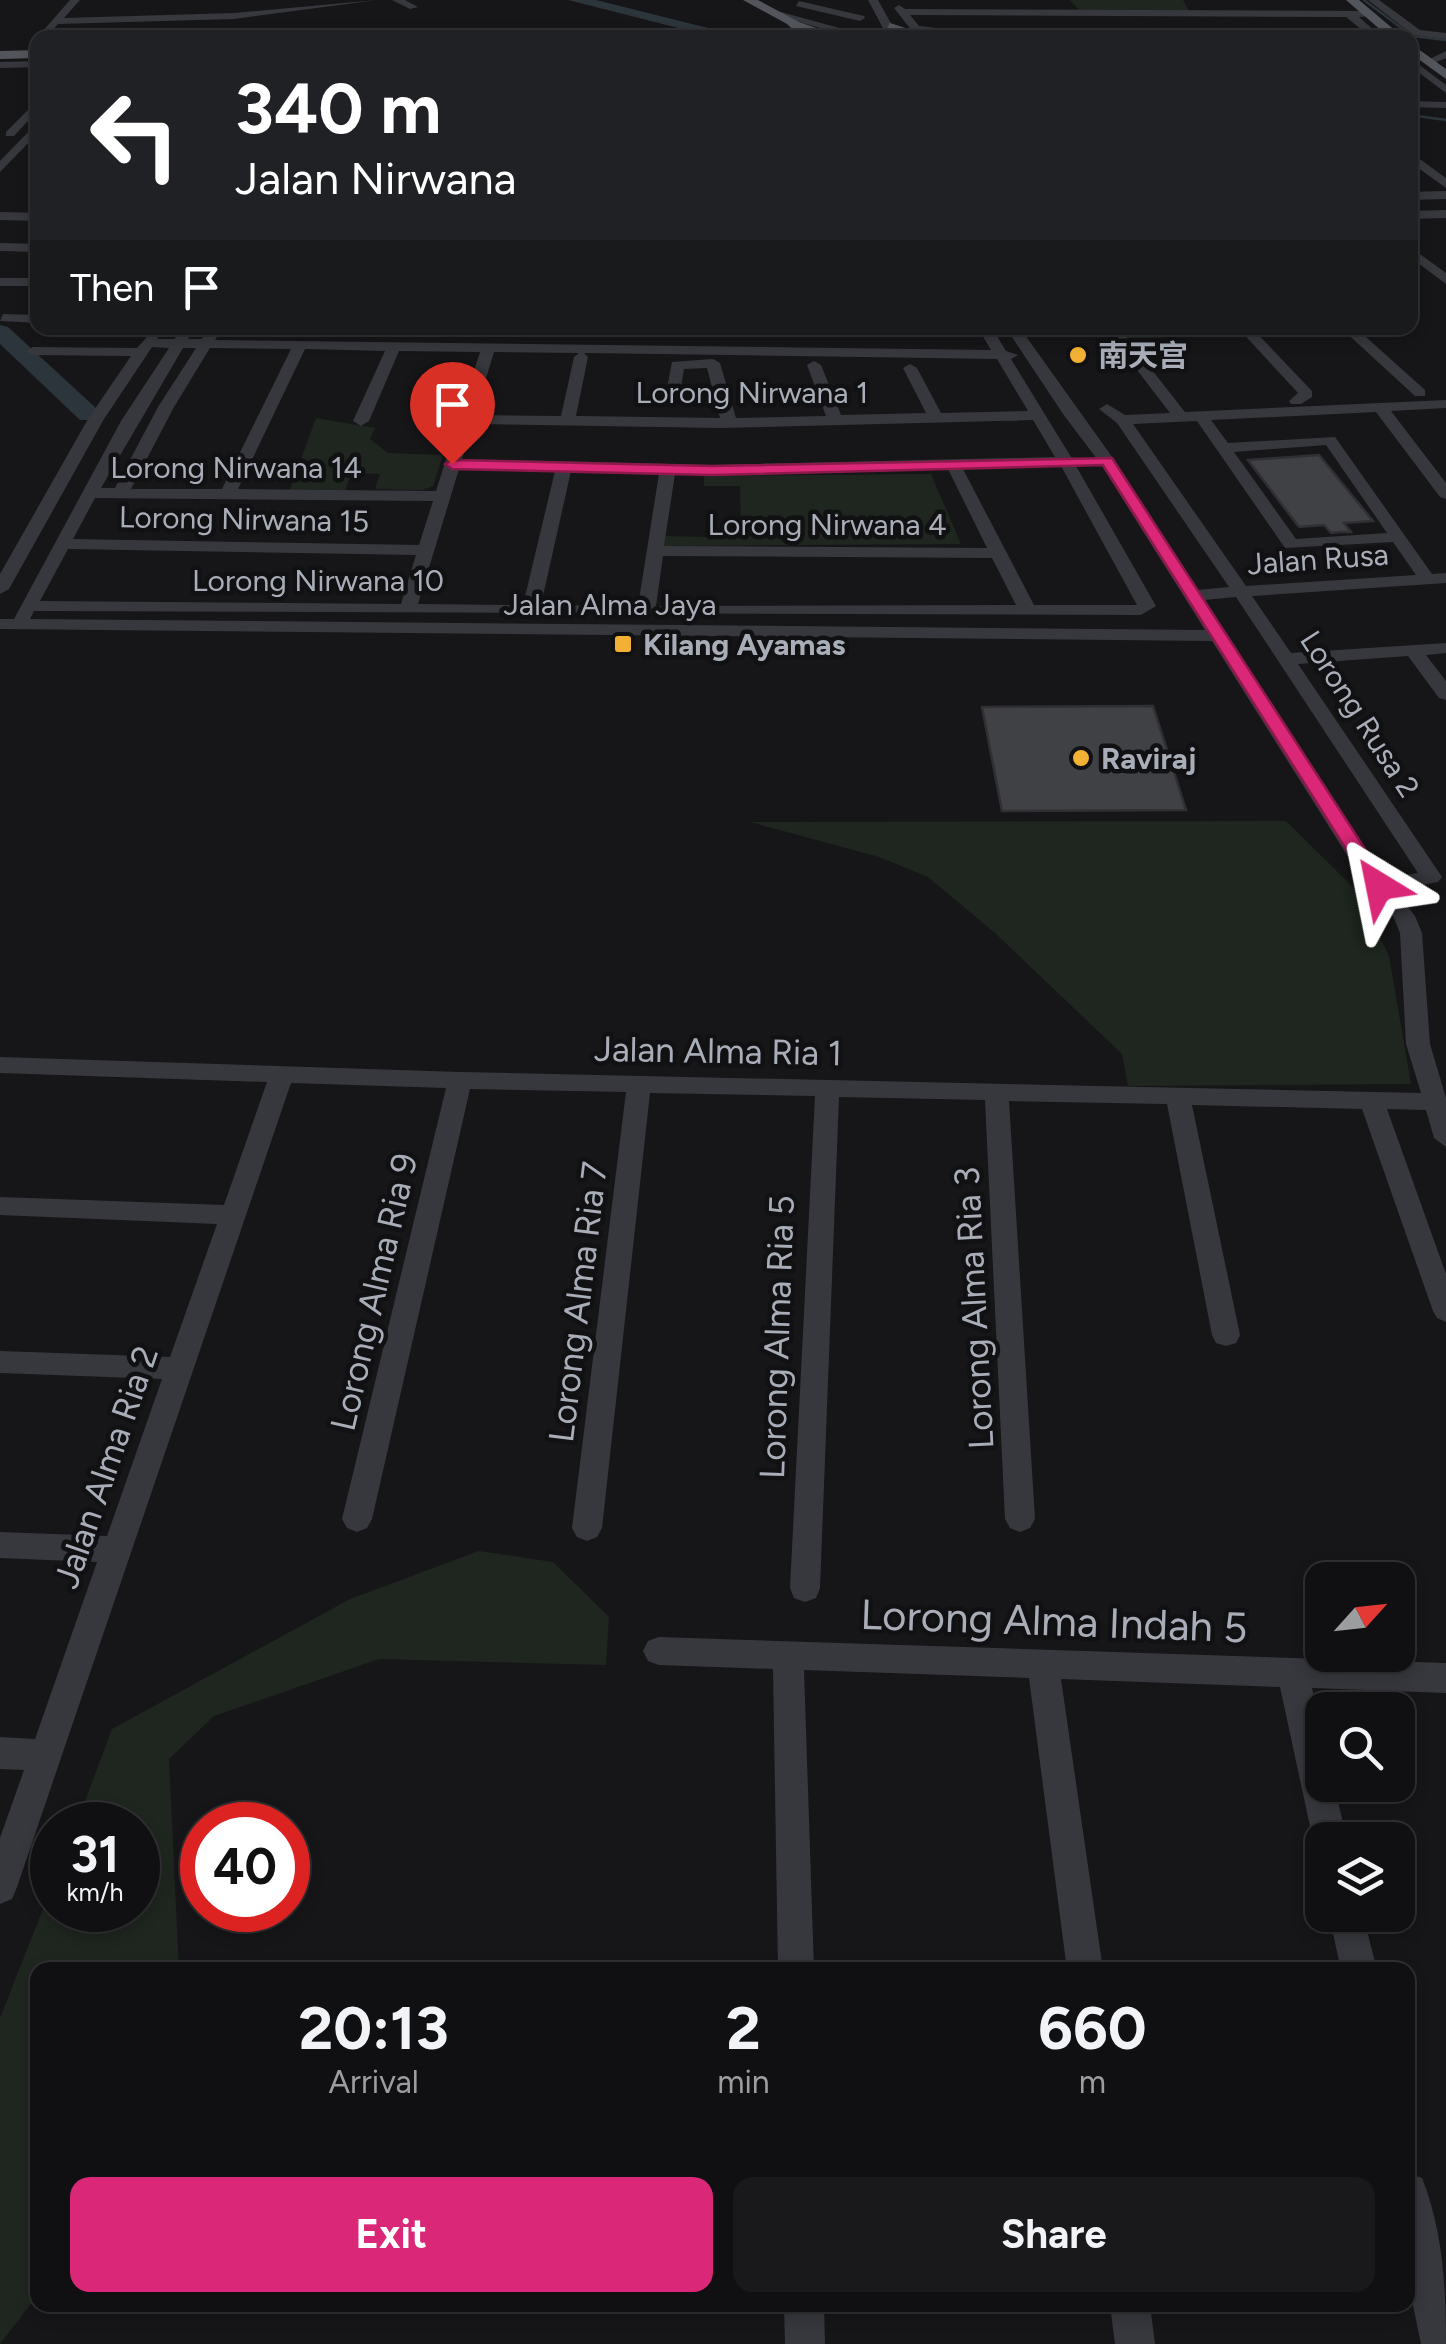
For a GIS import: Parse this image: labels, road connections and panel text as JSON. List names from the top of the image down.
{
  "streets": {
    "street": [
      "Lorong Nirwana 1",
      "Lorong Nirwana 14",
      "Lorong Nirwana 15",
      "Lorong Nirwana 4",
      "Jalan Rusa",
      "Lorong Nirwana 10",
      "Jalan Alma Jaya",
      "Lorong Rusa 2",
      "Jalan Alma Ria 1",
      "Lorong Alma Ria 9",
      "Lorong Alma Ria 7",
      "Lorong Alma Ria 3",
      "Lorong Alma Ria 5",
      "Jalan Alma Ria 2",
      "Lorong Alma Indah 5"
    ]
  },
  "crossings": [
    ["Jalan Rusa", "Lorong Rusa 2"],
    ["Jalan Alma Ria 1", "Lorong Alma Ria 9"],
    ["Jalan Alma Ria 1", "Lorong Alma Ria 7"],
    ["Jalan Alma Ria 1", "Lorong Alma Ria 3"],
    ["Jalan Alma Ria 1", "Lorong Alma Ria 5"],
    ["Jalan Alma Ria 1", "Jalan Alma Ria 2"]
  ],
  "places": {
    "other": ["南天宫", "Raviraj"],
    "transit": ["Kilang Ayamas"]
  },
  "north": "top right",
  "page": {
    "turn": ["340 m", "Jalan Nirwana"],
    "then": "Then",
    "speed": "31 km/h",
    "limit": "40",
    "eta": [
      "20:13",
      "Arrival",
      "2",
      "min",
      "660",
      "m"
    ],
    "buttons": ["Exit", "Share"]
  }
}
